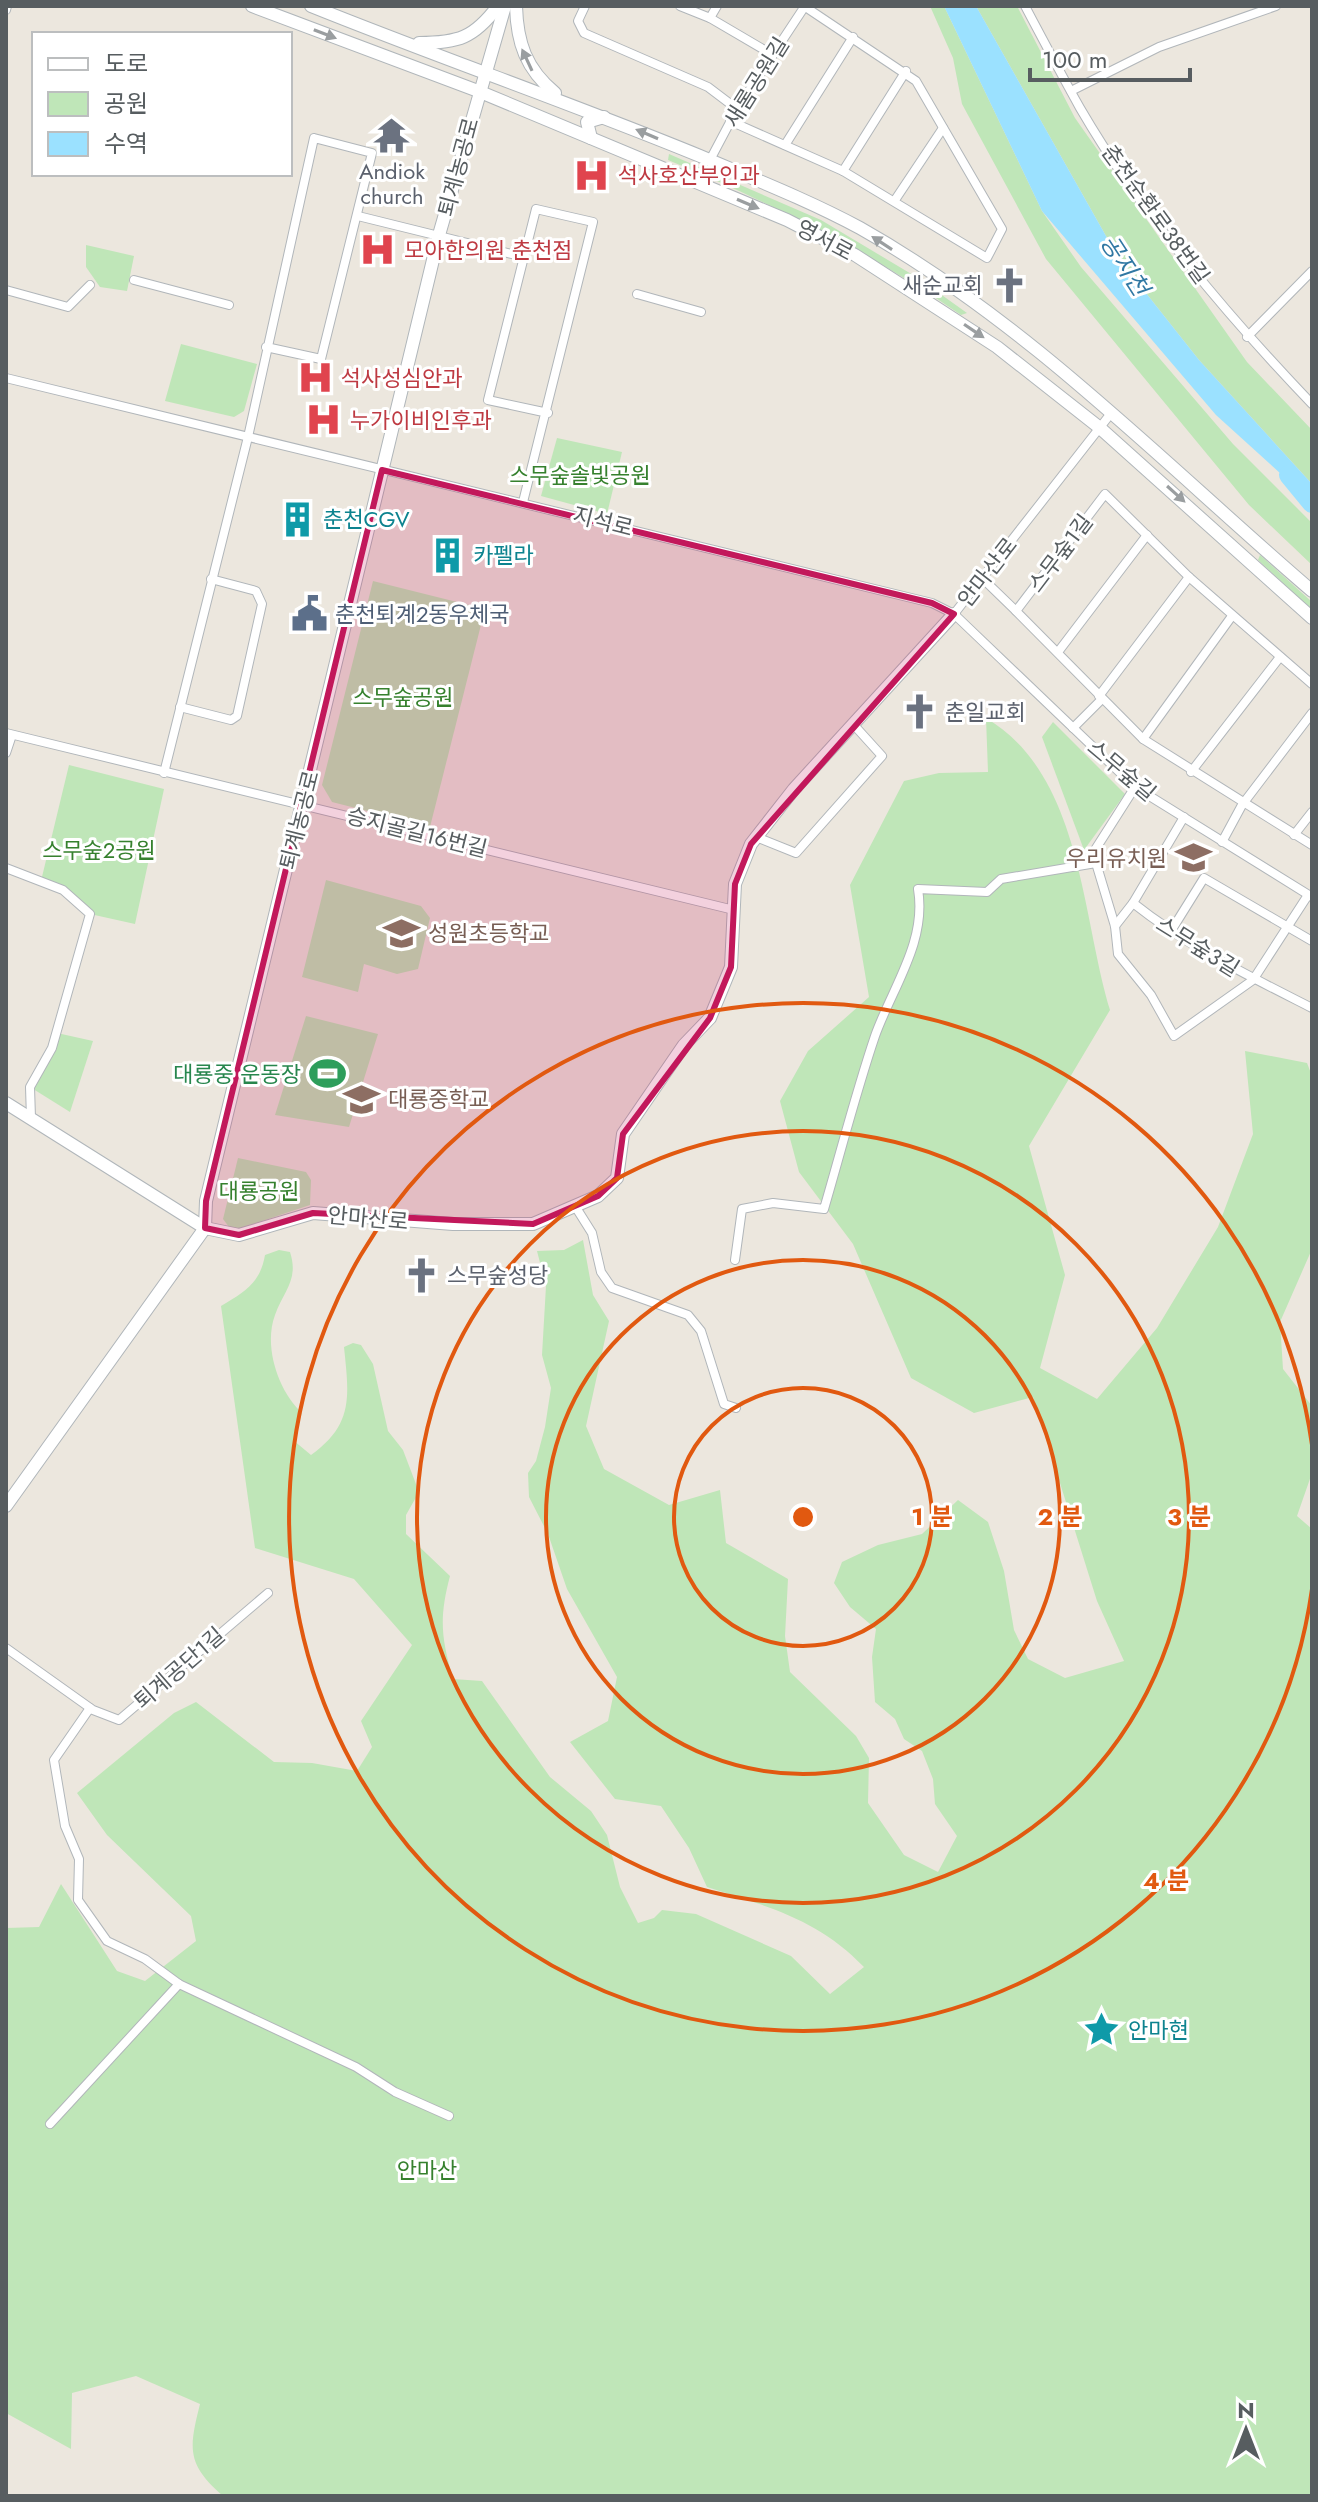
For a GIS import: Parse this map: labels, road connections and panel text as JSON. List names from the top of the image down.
{
  "streets": {
    "street": [
      "새롬공원길",
      "퇴계농공로",
      "춘천순환로38번길",
      "영서로",
      "지석로",
      "스무숲1길",
      "안마산로",
      "스무숲길",
      "승지골길16번길",
      "스무숲3길",
      "퇴계공단1길"
    ]
  },
  "crossings": [
    ["새롬공원길", "영서로"],
    ["퇴계농공로", "영서로"],
    ["퇴계농공로", "지석로"],
    ["퇴계농공로", "안마산로"],
    ["퇴계농공로", "승지골길16번길"],
    ["영서로", "안마산로"],
    ["지석로", "안마산로"],
    ["지석로", "스무숲길"],
    ["안마산로", "스무숲길"],
    ["안마산로", "승지골길16번길"],
    ["스무숲길", "스무숲3길"]
  ],
  "water": ["공지천"],
  "parks": [
    "스무숲솔빛공원",
    "스무숲공원",
    "스무숲2공원",
    "대룡공원",
    "안마산"
  ],
  "places": {
    "temple": ["Andiok church"],
    "hospital": [
      "석사호산부인과",
      "모아한의원 춘천점",
      "석사성심안과",
      "누가이비인후과"
    ],
    "church": ["새순교회", "춘일교회", "스무숲성당"],
    "building": ["춘천CGV", "카펠라"],
    "public building": ["춘천퇴계2동우체국"],
    "school or university": ["우리유치원", "성원초등학교", "대룡중학교"],
    "sports": ["대룡중 운동장"],
    "place": ["안마현"]
  },
  "legend": ["도로", "공원", "수역"],
  "scale_bar": "100 m",
  "north": "top",
  "rings": [
    "1 분",
    "2 분",
    "3 분",
    "4 분"
  ]
}
